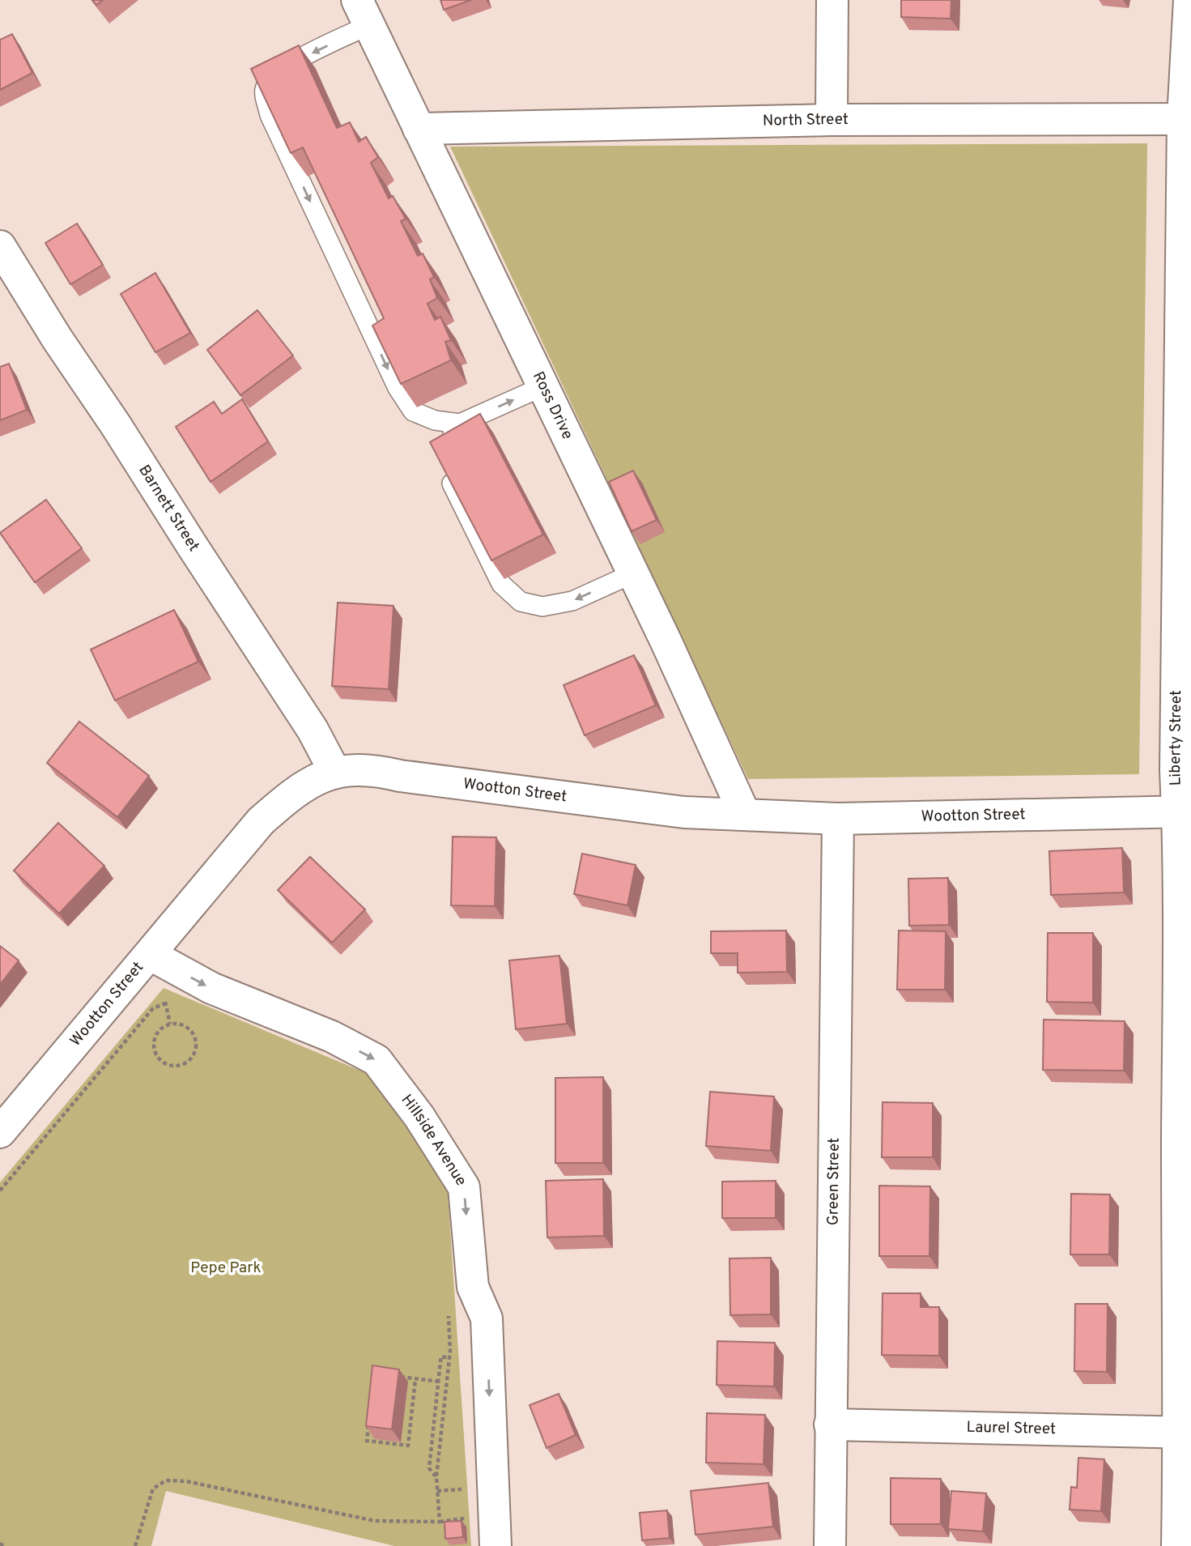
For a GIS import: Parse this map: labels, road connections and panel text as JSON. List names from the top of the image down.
{
  "streets": {
    "street": [
      "North Street",
      "Ross Drive",
      "Barnett Street",
      "Liberty Street",
      "Wootton Street",
      "Hillside Avenue",
      "Green Street",
      "Laurel Street"
    ]
  },
  "crossings": [
    ["North Street", "Ross Drive"],
    ["North Street", "Liberty Street"],
    ["Ross Drive", "Wootton Street"],
    ["Barnett Street", "Wootton Street"],
    ["Liberty Street", "Wootton Street"],
    ["Liberty Street", "Laurel Street"],
    ["Wootton Street", "Hillside Avenue"],
    ["Wootton Street", "Green Street"],
    ["Green Street", "Laurel Street"]
  ],
  "one_way": ["Hillside Avenue"],
  "parks": ["Pepe Park"]
}
